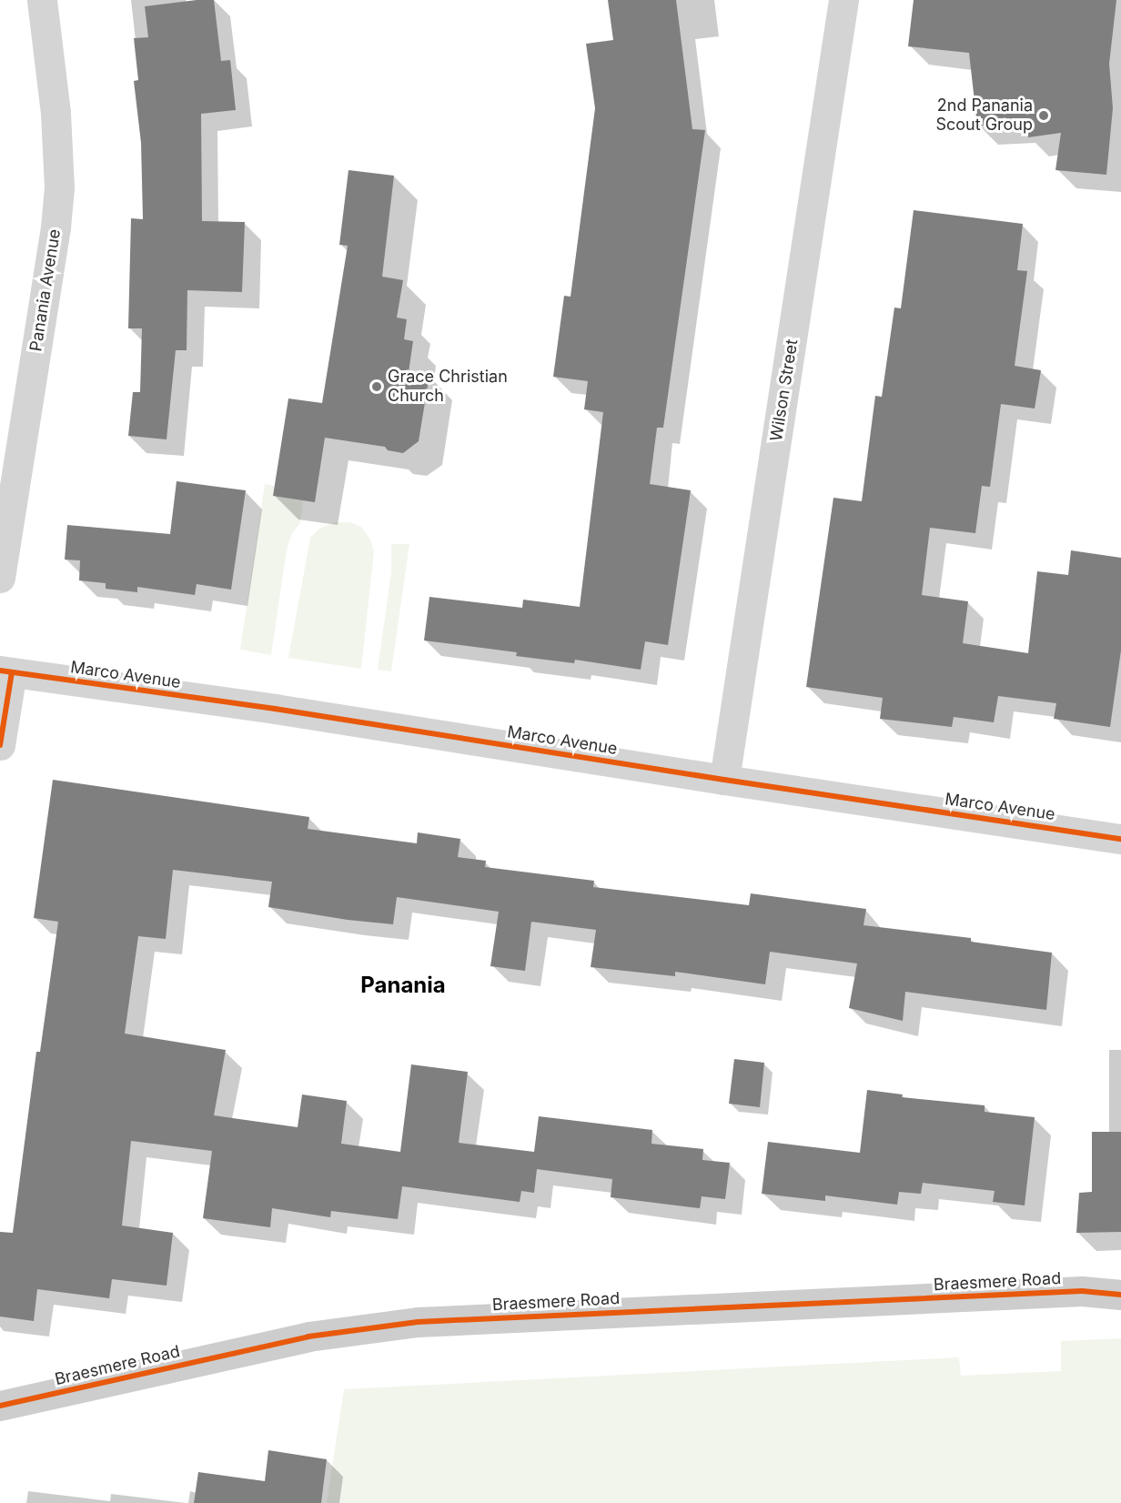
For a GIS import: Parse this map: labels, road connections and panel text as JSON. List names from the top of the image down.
{
  "streets": {
    "street": [
      "Panania Avenue",
      "Wilson Street",
      "Marco Avenue",
      "Braesmere Road"
    ]
  },
  "crossings": [
    ["Wilson Street", "Marco Avenue"]
  ],
  "districts": ["Panania"],
  "places": ["2nd Panania Scout Group", "Grace Christian Church"]
}
